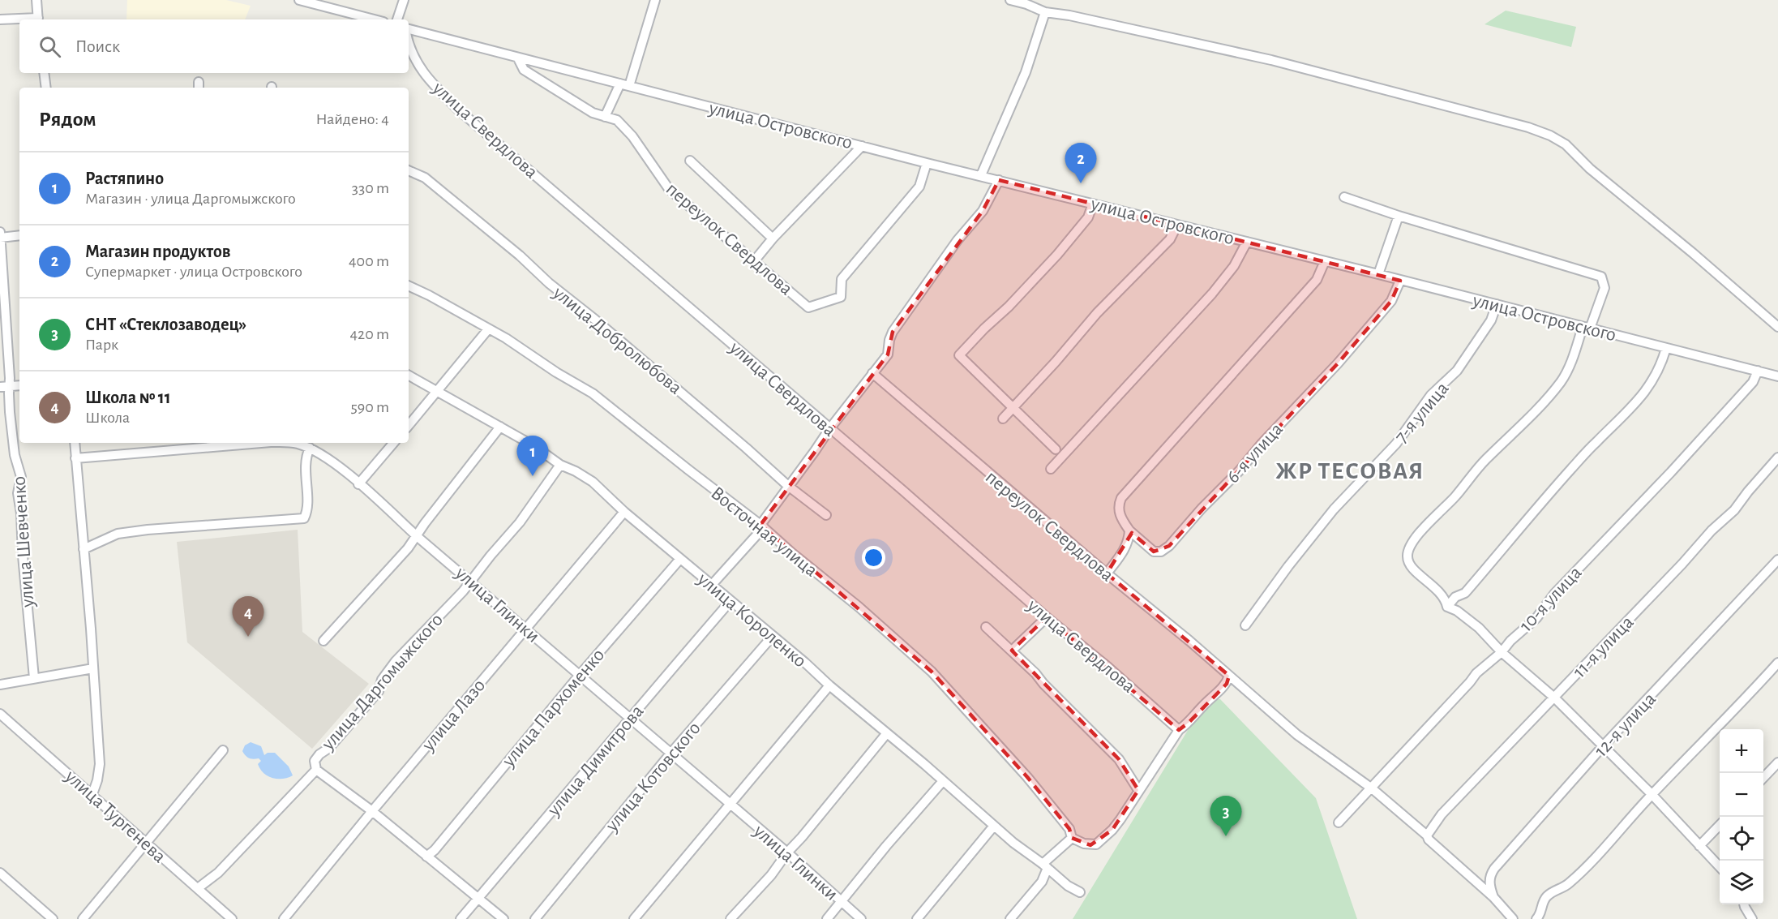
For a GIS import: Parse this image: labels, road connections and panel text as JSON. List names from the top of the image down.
{
  "streets": {
    "street": [
      "улица Островского",
      "улица Свердлова",
      "переулок Свердлова",
      "улица Добролюбова",
      "7-я улица",
      "6-я улица",
      "Восточная улица",
      "улица Шевченко",
      "10-я улица",
      "улица Глинки",
      "улица Короленко",
      "11-я улица",
      "улица Даргомыжского",
      "улица Пархоменко",
      "улица Лазо",
      "12-я улица",
      "улица Димитрова",
      "улица Котовского",
      "улица Тургенева"
    ]
  },
  "crossings": [
    ["улица Островского", "переулок Свердлова"],
    ["улица Островского", "7-я улица"],
    ["улица Островского", "6-я улица"],
    ["улица Островского", "10-я улица"],
    ["переулок Свердлова", "10-я улица"],
    ["переулок Свердлова", "11-я улица"],
    ["переулок Свердлова", "12-я улица"],
    ["улица Глинки", "улица Даргомыжского"],
    ["улица Глинки", "улица Пархоменко"],
    ["улица Глинки", "улица Лазо"],
    ["улица Глинки", "улица Димитрова"],
    ["улица Глинки", "улица Котовского"],
    ["улица Короленко", "улица Даргомыжского"],
    ["улица Короленко", "улица Пархоменко"],
    ["улица Короленко", "улица Лазо"],
    ["улица Короленко", "улица Димитрова"],
    ["улица Короленко", "улица Котовского"],
    ["улица Даргомыжского", "улица Тургенева"]
  ],
  "districts": ["ЖР ТЕСОВАЯ"],
  "page": {
    "search": "Поиск",
    "heading": ["Рядом", "Найдено: 4"],
    "pins": [
      "2",
      "1",
      "4",
      "3"
    ],
    "list": [
      {
        "mark": "1",
        "name": "Растяпино",
        "note": "Магазин · улица Даргомыжского",
        "value": "330 m"
      },
      {
        "mark": "2",
        "name": "Магазин продуктов",
        "note": "Супермаркет · улица Островского",
        "value": "400 m"
      },
      {
        "mark": "3",
        "name": "СНТ «Стеклозаводец»",
        "note": "Парк",
        "value": "420 m"
      },
      {
        "mark": "4",
        "name": "Школа № 11",
        "note": "Школа",
        "value": "590 m"
      }
    ],
    "map_buttons": ["+", "−"]
  }
}
